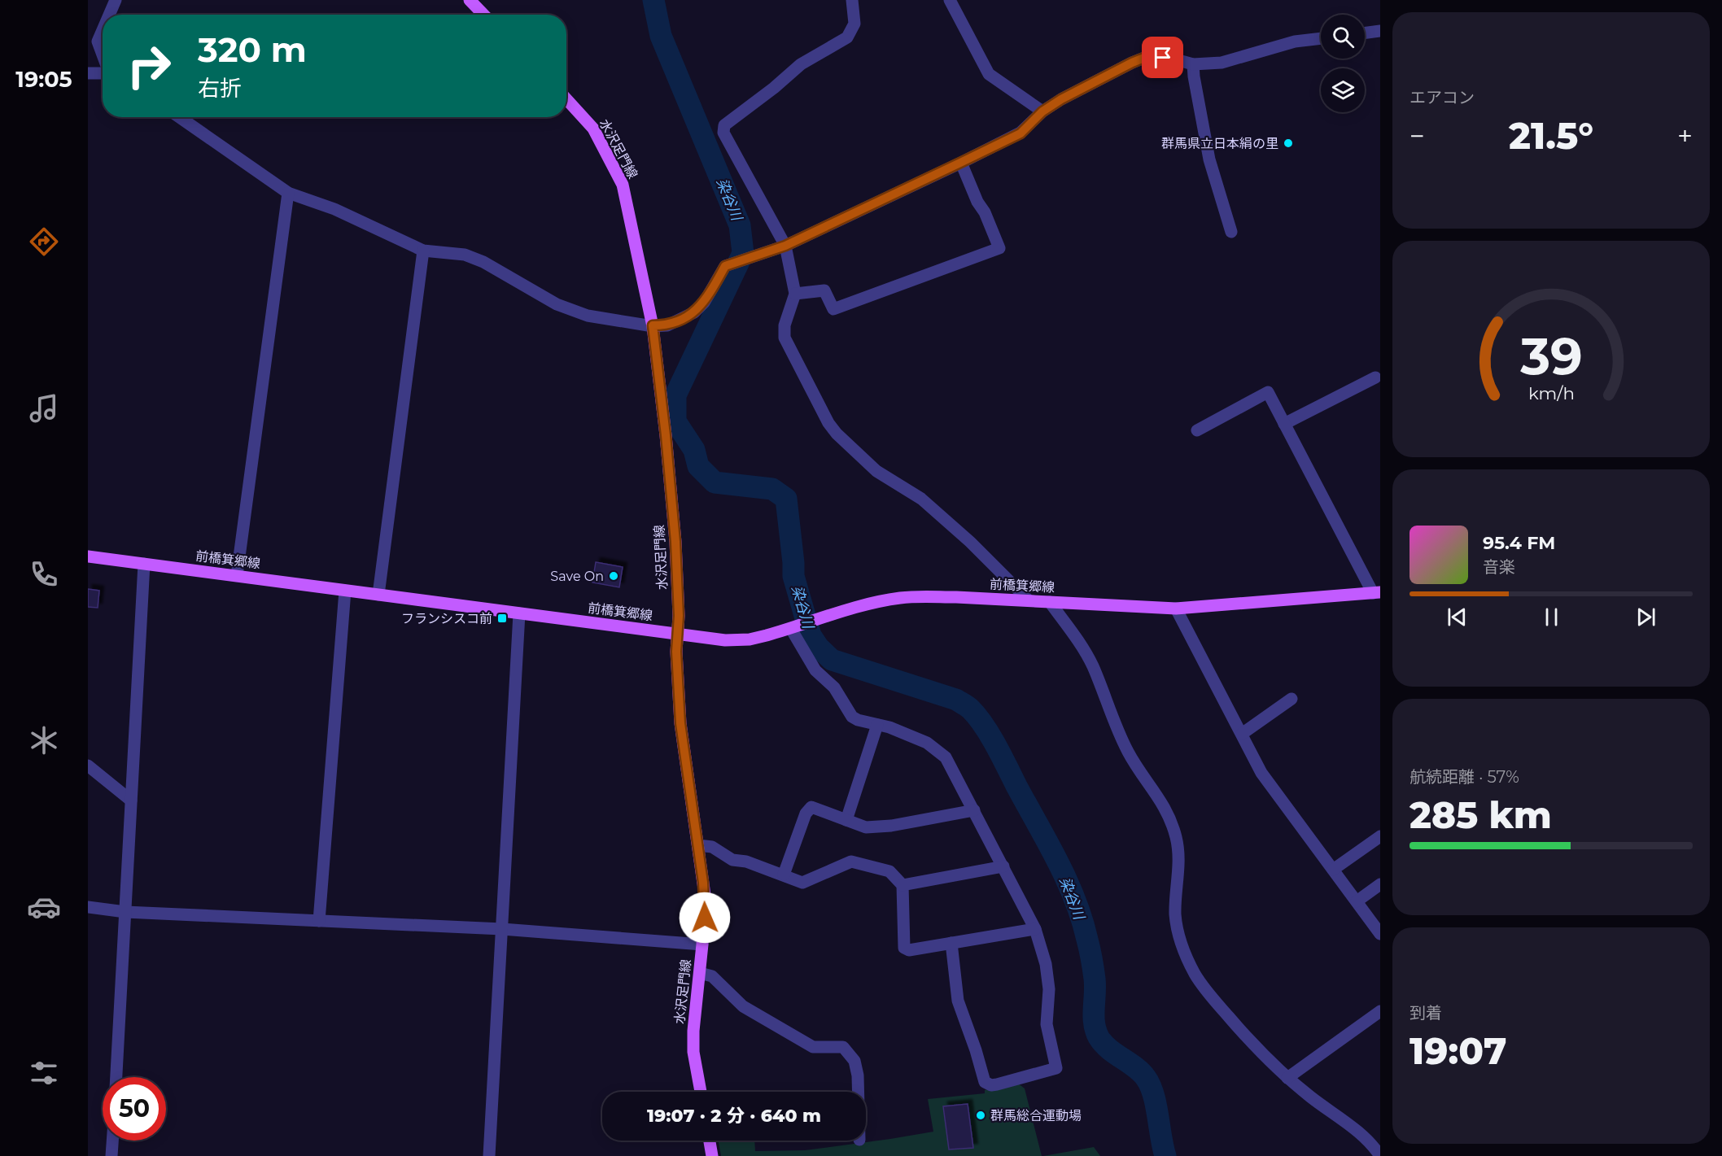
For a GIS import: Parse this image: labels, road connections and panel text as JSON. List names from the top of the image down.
{
  "streets": {
    "main road": ["水沢足門線", "前橋箕郷線"]
  },
  "crossings": [
    ["水沢足門線", "前橋箕郷線"]
  ],
  "water": ["染谷川"],
  "places": {
    "other": ["群馬県立日本絹の里", "Save On", "群馬総合運動場"],
    "transit": ["フランシスコ前"]
  },
  "page": {
    "tabs": "19:05",
    "tile": [
      "エアコン",
      ["航続距離 · 57%", "285 km"],
      ["到着", "19:07"]
    ],
    "turn": ["320 m", "右折"],
    "heat": ["−", "21.5°", "+"],
    "song": ["95.4 FM", "音楽"],
    "limit": "50",
    "trip": "19:07 · 2 分 · 640 m",
    "gauge": ["39", "km/h"]
  }
}
